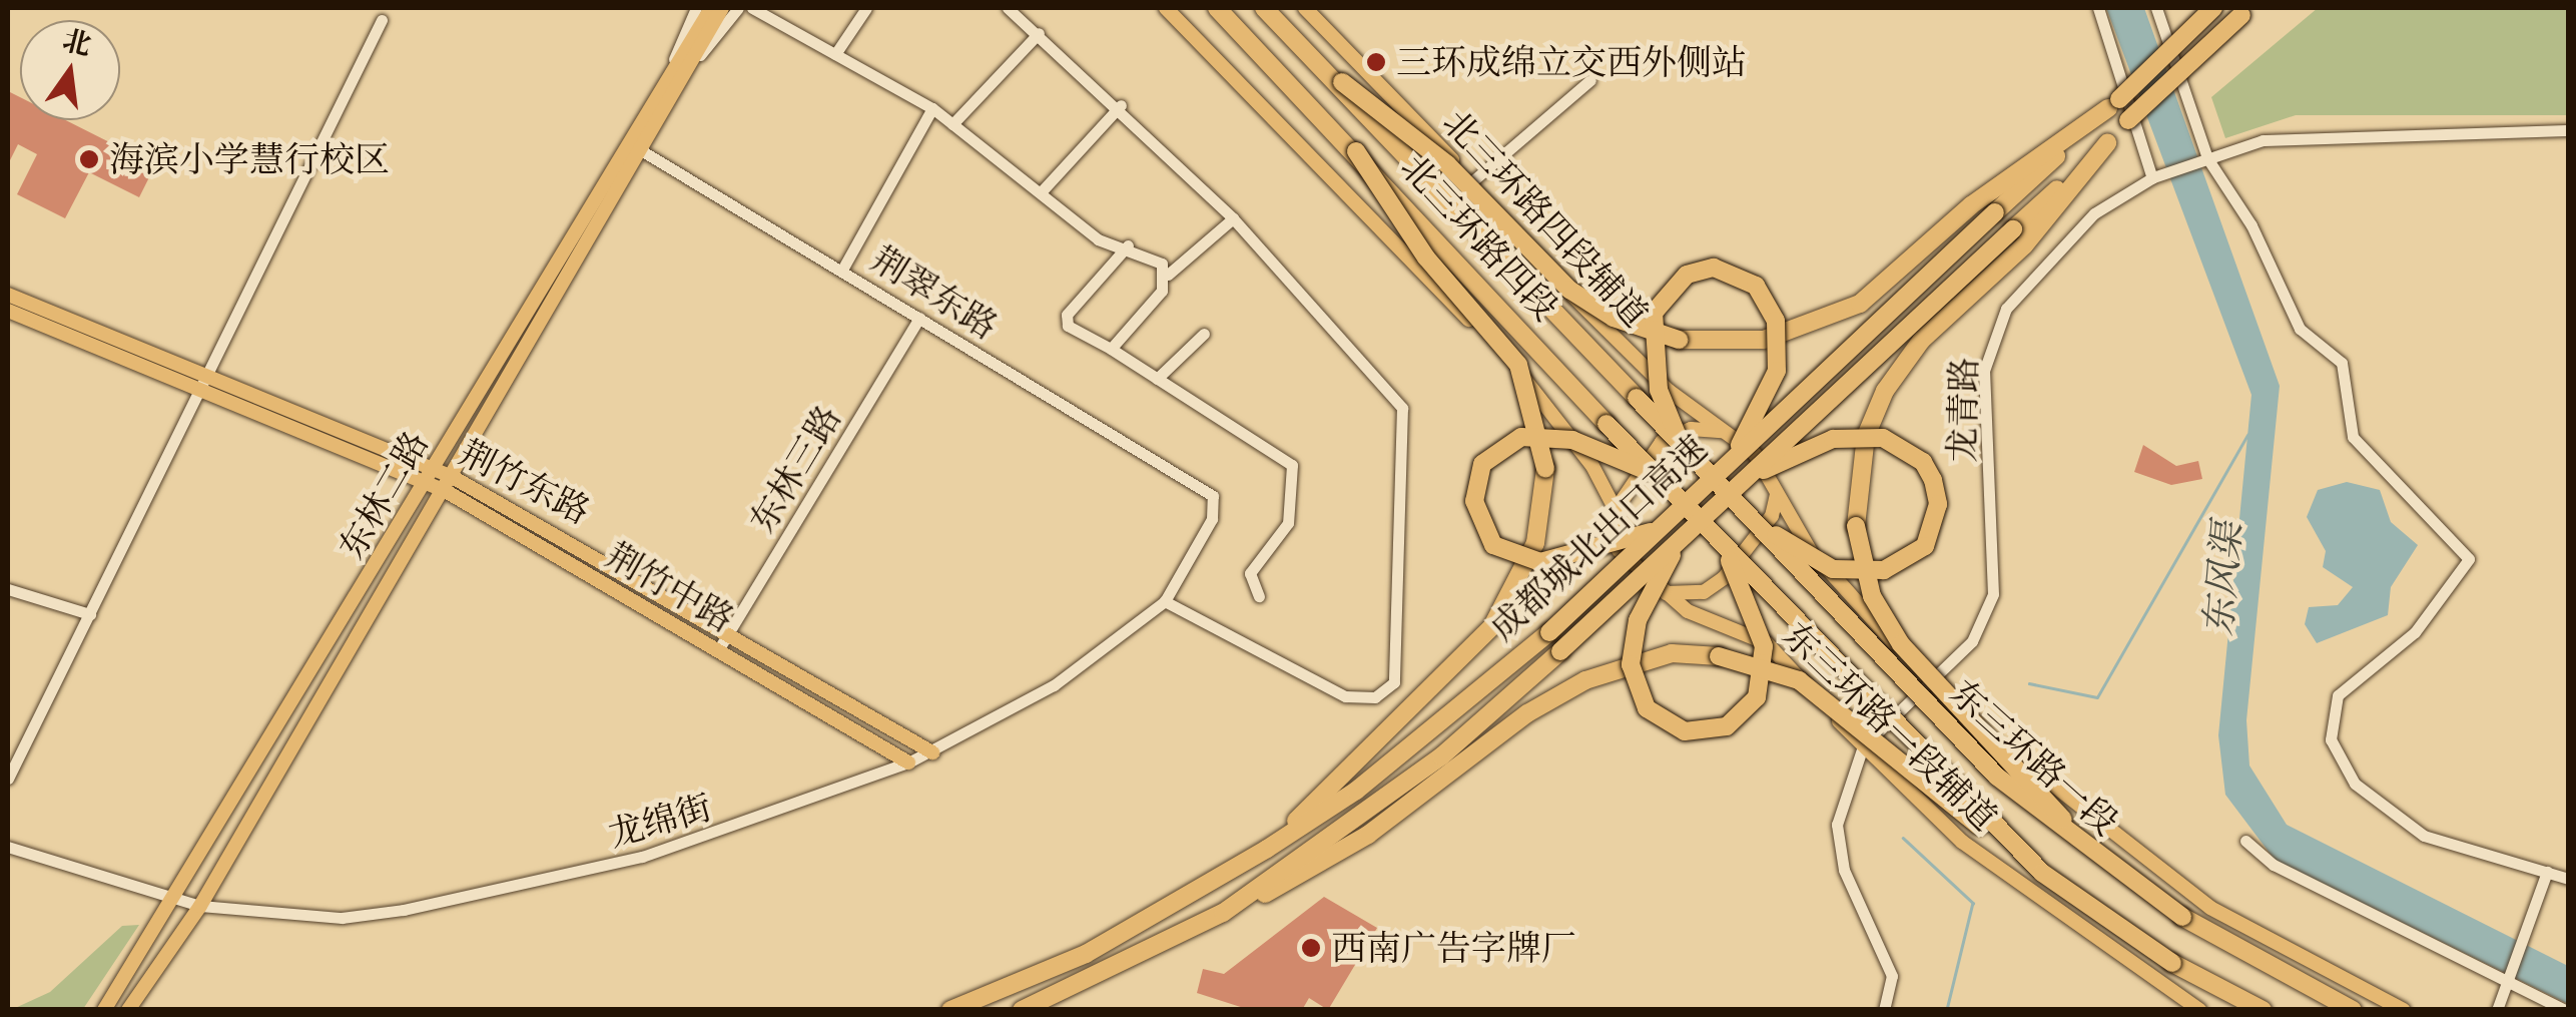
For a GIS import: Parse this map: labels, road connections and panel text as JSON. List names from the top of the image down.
{
  "streets": {
    "highway": ["北三环路四段", "成都城北出口高速", "东三环路一段"],
    "main road": [
      "北三环路四段辅道",
      "荆竹东路",
      "东林二路",
      "荆竹中路",
      "东三环路一段辅道"
    ],
    "street": [
      "荆翠东路",
      "龙青路",
      "东林三路",
      "龙绵街"
    ]
  },
  "crossings": [
    ["北三环路四段辅道", "东三环路一段辅道"],
    ["北三环路四段", "东三环路一段"],
    ["荆翠东路", "东林三路"],
    ["荆翠东路", "东林二路"],
    ["荆翠东路", "龙绵街"],
    ["龙青路", "东三环路一段辅道"],
    ["东林三路", "荆竹东路"],
    ["东林三路", "荆竹中路"],
    ["荆竹东路", "东林二路"],
    ["荆竹东路", "荆竹中路"],
    ["荆竹东路", "龙绵街"],
    ["东林二路", "荆竹中路"],
    ["东林二路", "龙绵街"],
    ["荆竹中路", "龙绵街"]
  ],
  "water": ["东风渠"],
  "places": ["三环成绵立交西外侧站", "海滨小学慧行校区", "西南广告字牌厂"],
  "north": "top"
}
